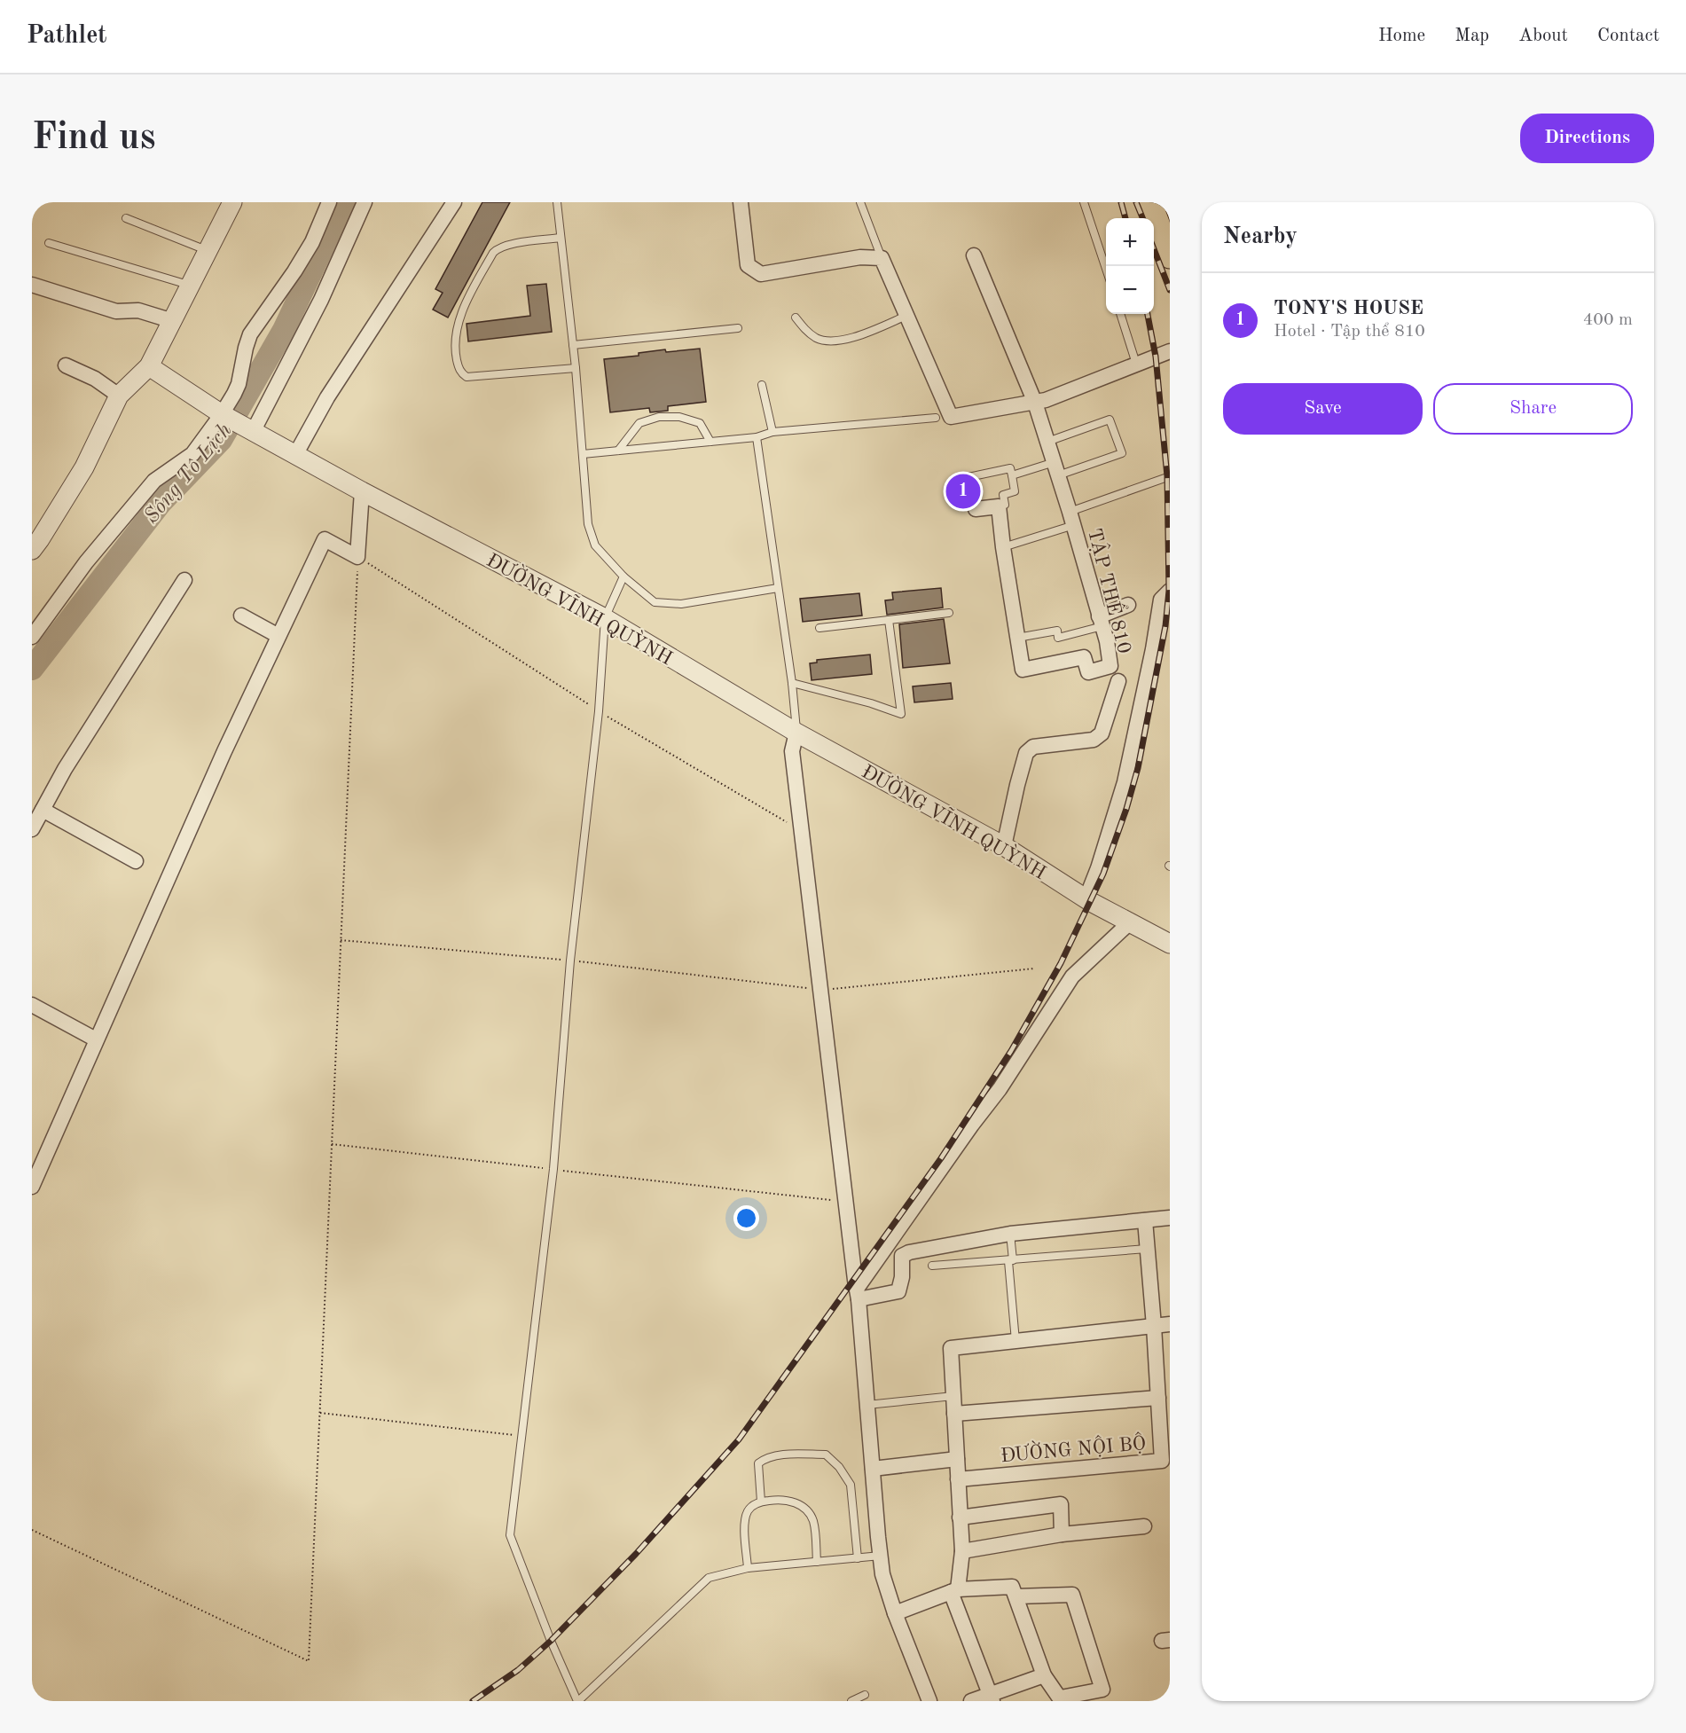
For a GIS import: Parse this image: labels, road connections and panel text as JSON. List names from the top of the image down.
{
  "streets": {
    "street": ["TẬP THỂ 810", "ĐƯỜNG VĨNH QUỲNH", "ĐƯỜNG NỘI BỘ"]
  },
  "water": ["Sông Tô Lịch"],
  "page": {
    "header": "Pathlet",
    "nav": [
      "Home",
      "Map",
      "About",
      "Contact"
    ],
    "buttons": [
      "Directions",
      ["Save", "Share"]
    ],
    "title": "Find us",
    "heading": "Nearby",
    "map_buttons": ["+", "−"],
    "list": [
      {
        "mark": "1",
        "name": "TONY'S HOUSE",
        "note": "Hotel · Tập thể 810",
        "value": "400 m"
      }
    ],
    "pins": "1"
  }
}
